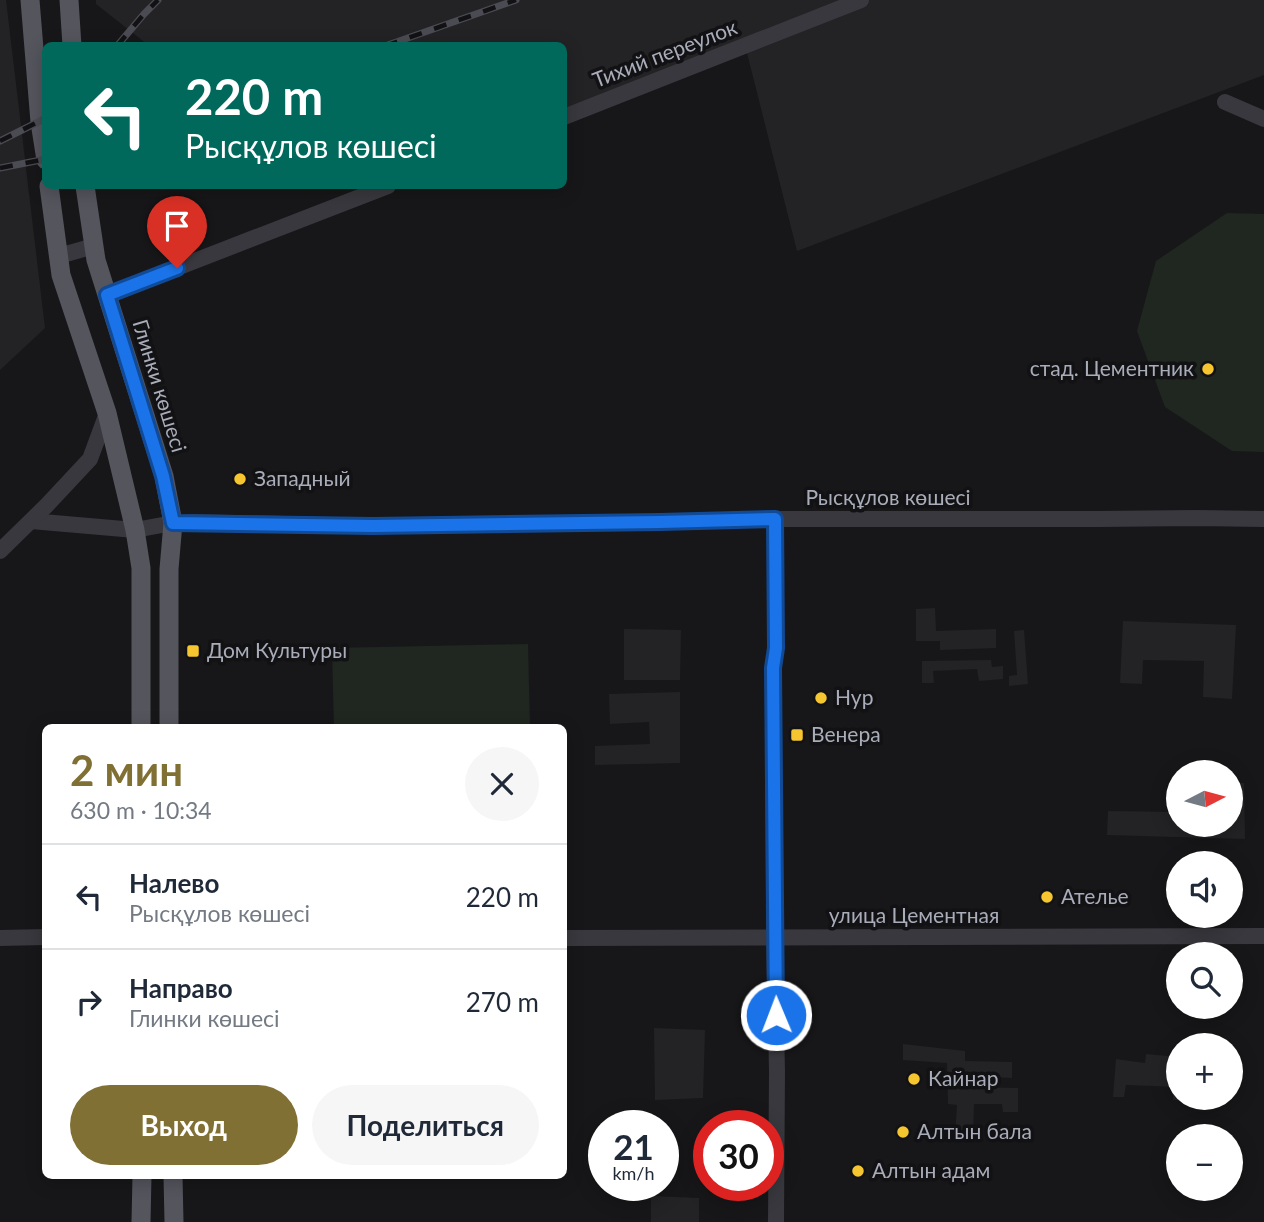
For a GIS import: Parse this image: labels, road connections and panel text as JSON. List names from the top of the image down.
{
  "streets": {
    "main road": ["Глинки көшесі"],
    "street": ["Тихий переулок", "Рысқұлов көшесі", "улица Цементная"]
  },
  "crossings": [
    ["Глинки көшесі", "Рысқұлов көшесі"]
  ],
  "places": {
    "other": [
      "стад. Цементник",
      "Западный",
      "Нур",
      "Ателье",
      "Кайнар",
      "Алтын бала",
      "Алтын адам"
    ],
    "transit": ["Дом Культуры", "Венера"]
  },
  "north": "right",
  "page": {
    "turn": ["220 m", "Рысқұлов көшесі"],
    "heading": ["2 мин", "630 m · 10:34"],
    "map_buttons": ["+", "−"],
    "list": [
      {
        "name": "Налево",
        "note": "Рысқұлов көшесі",
        "value": "220 m"
      },
      {
        "name": "Направо",
        "note": "Глинки көшесі",
        "value": "270 m"
      }
    ],
    "buttons": ["Выход", "Поделиться"],
    "speed": "21 km/h",
    "limit": "30"
  }
}
